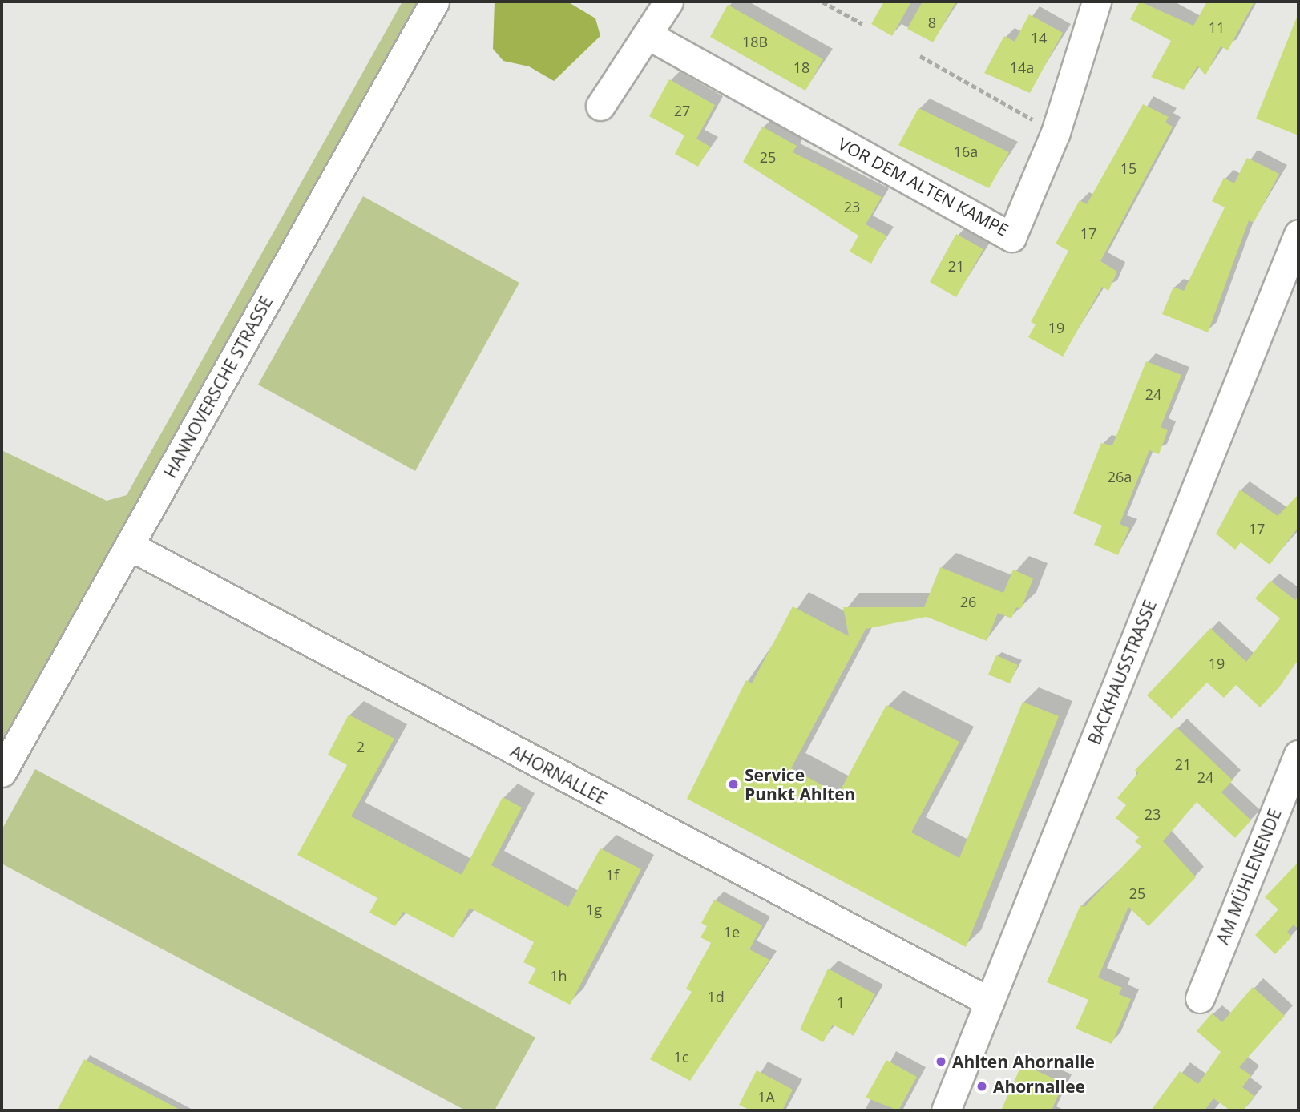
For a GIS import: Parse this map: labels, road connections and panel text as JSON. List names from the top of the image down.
{
  "streets": {
    "street": [
      "VOR DEM ALTEN KAMPE",
      "HANNOVERSCHE STRASSE",
      "BACKHAUSSTRASSE",
      "AHORNALLEE",
      "AM MÜHLENENDE"
    ]
  },
  "crossings": [
    ["HANNOVERSCHE STRASSE", "AHORNALLEE"],
    ["BACKHAUSSTRASSE", "AHORNALLEE"]
  ],
  "places": ["Service Punkt Ahlten", "Ahlten Ahornalle", "Ahornallee"],
  "house_numbers": [
    "8",
    "11",
    "14",
    "18B",
    "18",
    "14a",
    "27",
    "16a",
    "25",
    "15",
    "23",
    "17",
    "21",
    "19",
    "24",
    "26a",
    "17",
    "26",
    "19",
    "2",
    "21",
    "24",
    "23",
    "1f",
    "25",
    "1g",
    "1e",
    "1h",
    "1d",
    "1",
    "1c",
    "1A"
  ]
}
